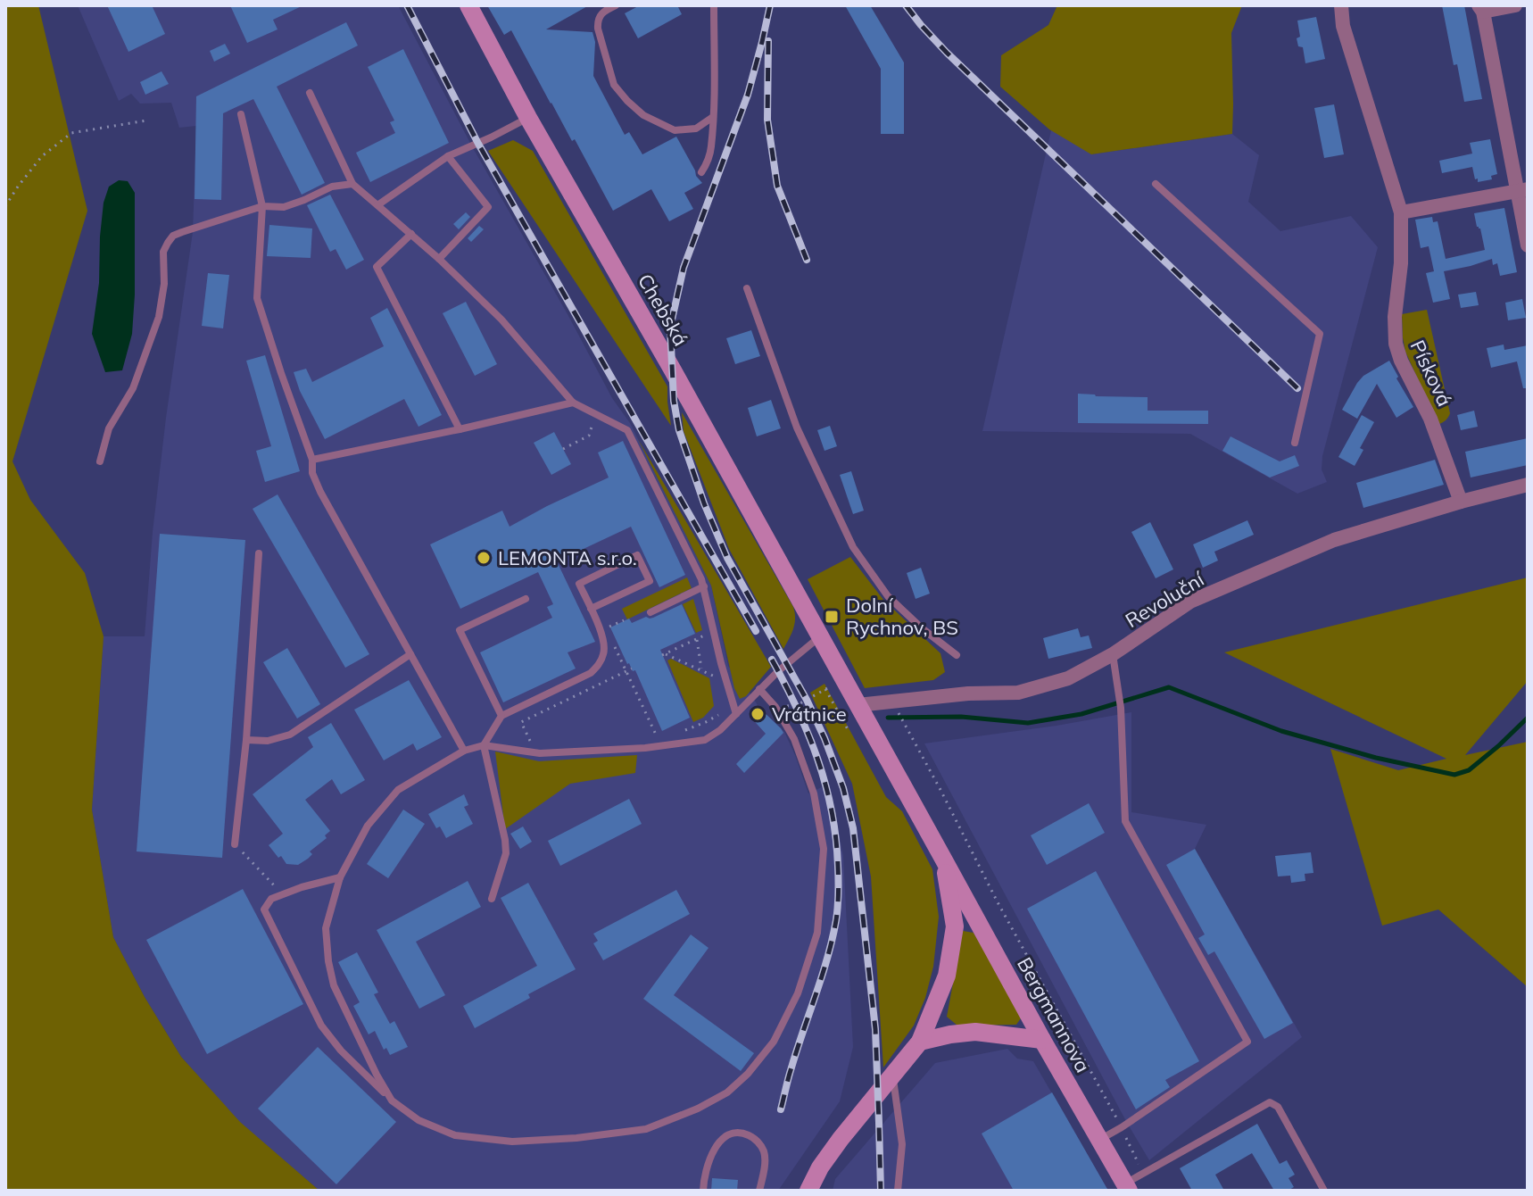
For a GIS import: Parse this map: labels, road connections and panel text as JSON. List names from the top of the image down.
{
  "streets": {
    "street": [
      "Chebská",
      "Písková",
      "Revoluční",
      "Bergmannova"
    ]
  },
  "crossings": [
    ["Chebská", "Revoluční"],
    ["Chebská", "Bergmannova"],
    ["Písková", "Revoluční"]
  ],
  "places": {
    "other": ["LEMONTA s.r.o.", "Vrátnice"],
    "transit": ["Dolní Rychnov, BS"]
  }
}
